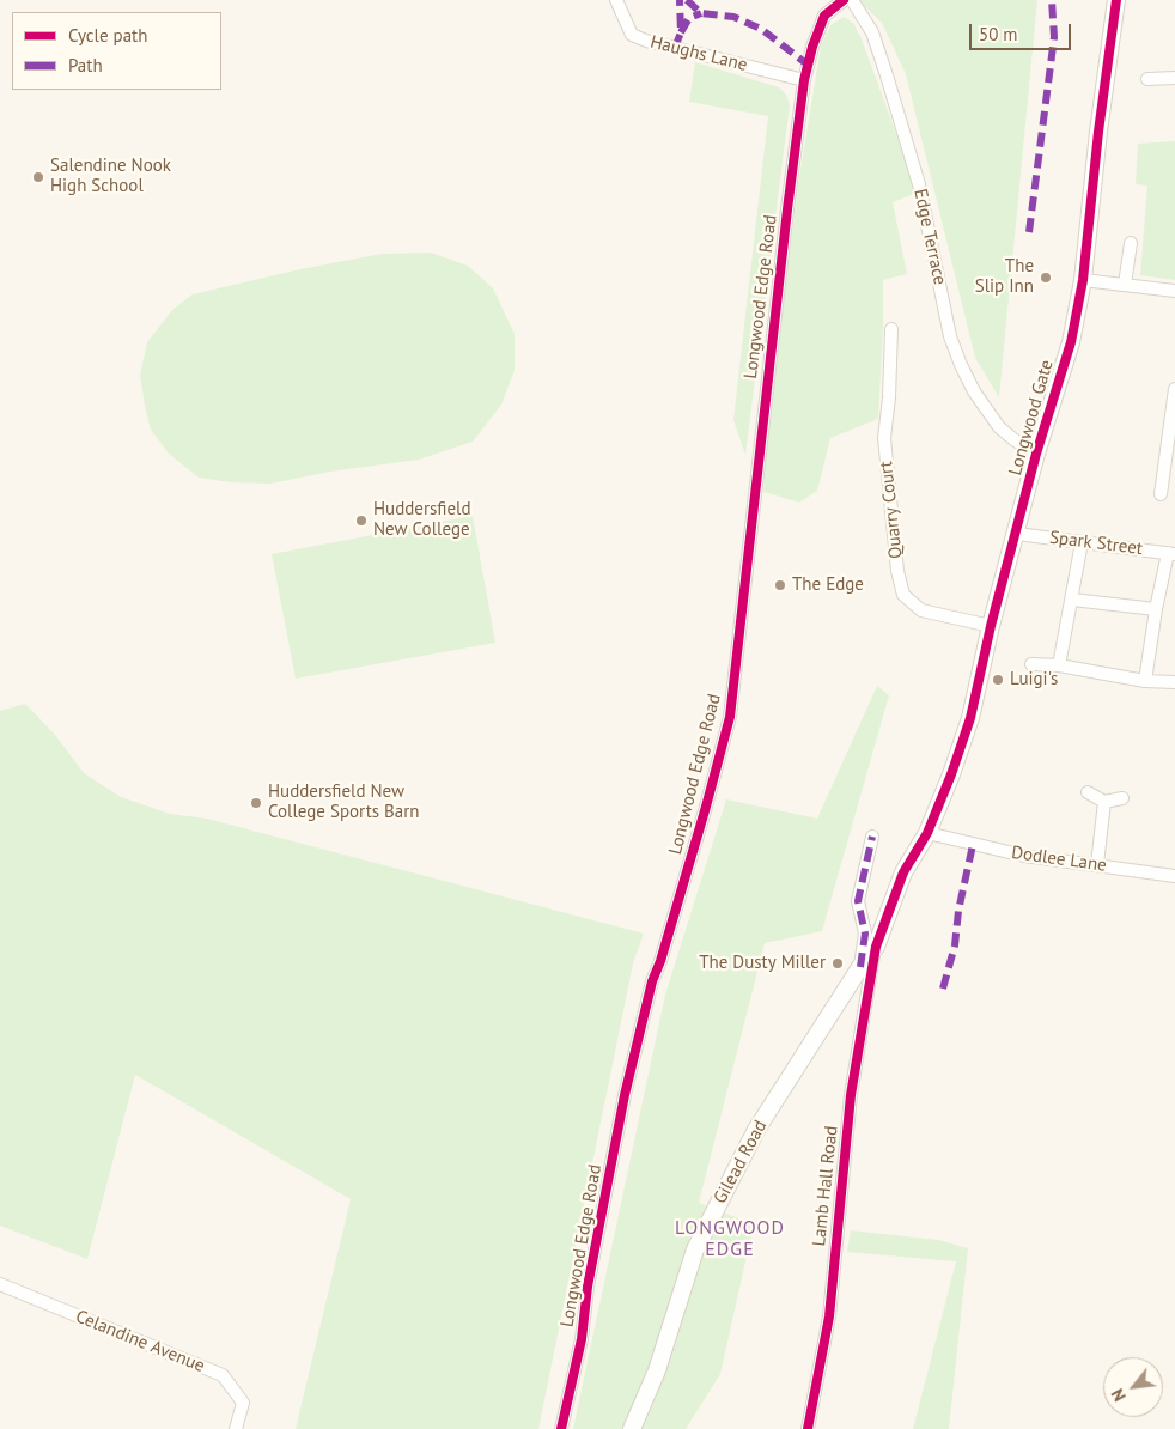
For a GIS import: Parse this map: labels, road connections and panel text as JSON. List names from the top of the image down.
{
  "streets": {
    "street": [
      "Haughs Lane",
      "Edge Terrace",
      "Longwood Edge Road",
      "Longwood Gate",
      "Quarry Court",
      "Spark Street",
      "Dodlee Lane",
      "Gilead Road",
      "Lamb Hall Road",
      "Celandine Avenue"
    ]
  },
  "crossings": [
    ["Haughs Lane", "Longwood Edge Road"],
    ["Edge Terrace", "Longwood Gate"],
    ["Longwood Gate", "Quarry Court"],
    ["Longwood Gate", "Spark Street"],
    ["Longwood Gate", "Dodlee Lane"],
    ["Longwood Gate", "Gilead Road"],
    ["Longwood Gate", "Lamb Hall Road"],
    ["Gilead Road", "Lamb Hall Road"]
  ],
  "districts": ["LONGWOOD EDGE"],
  "places": [
    "Salendine Nook High School",
    "The Slip Inn",
    "Huddersfield New College",
    "The Edge",
    "Luigi's",
    "Huddersfield New College Sports Barn",
    "The Dusty Miller"
  ],
  "legend": ["Cycle path", "Path"],
  "scale_bar": "50 m",
  "north": "bottom left"
}
